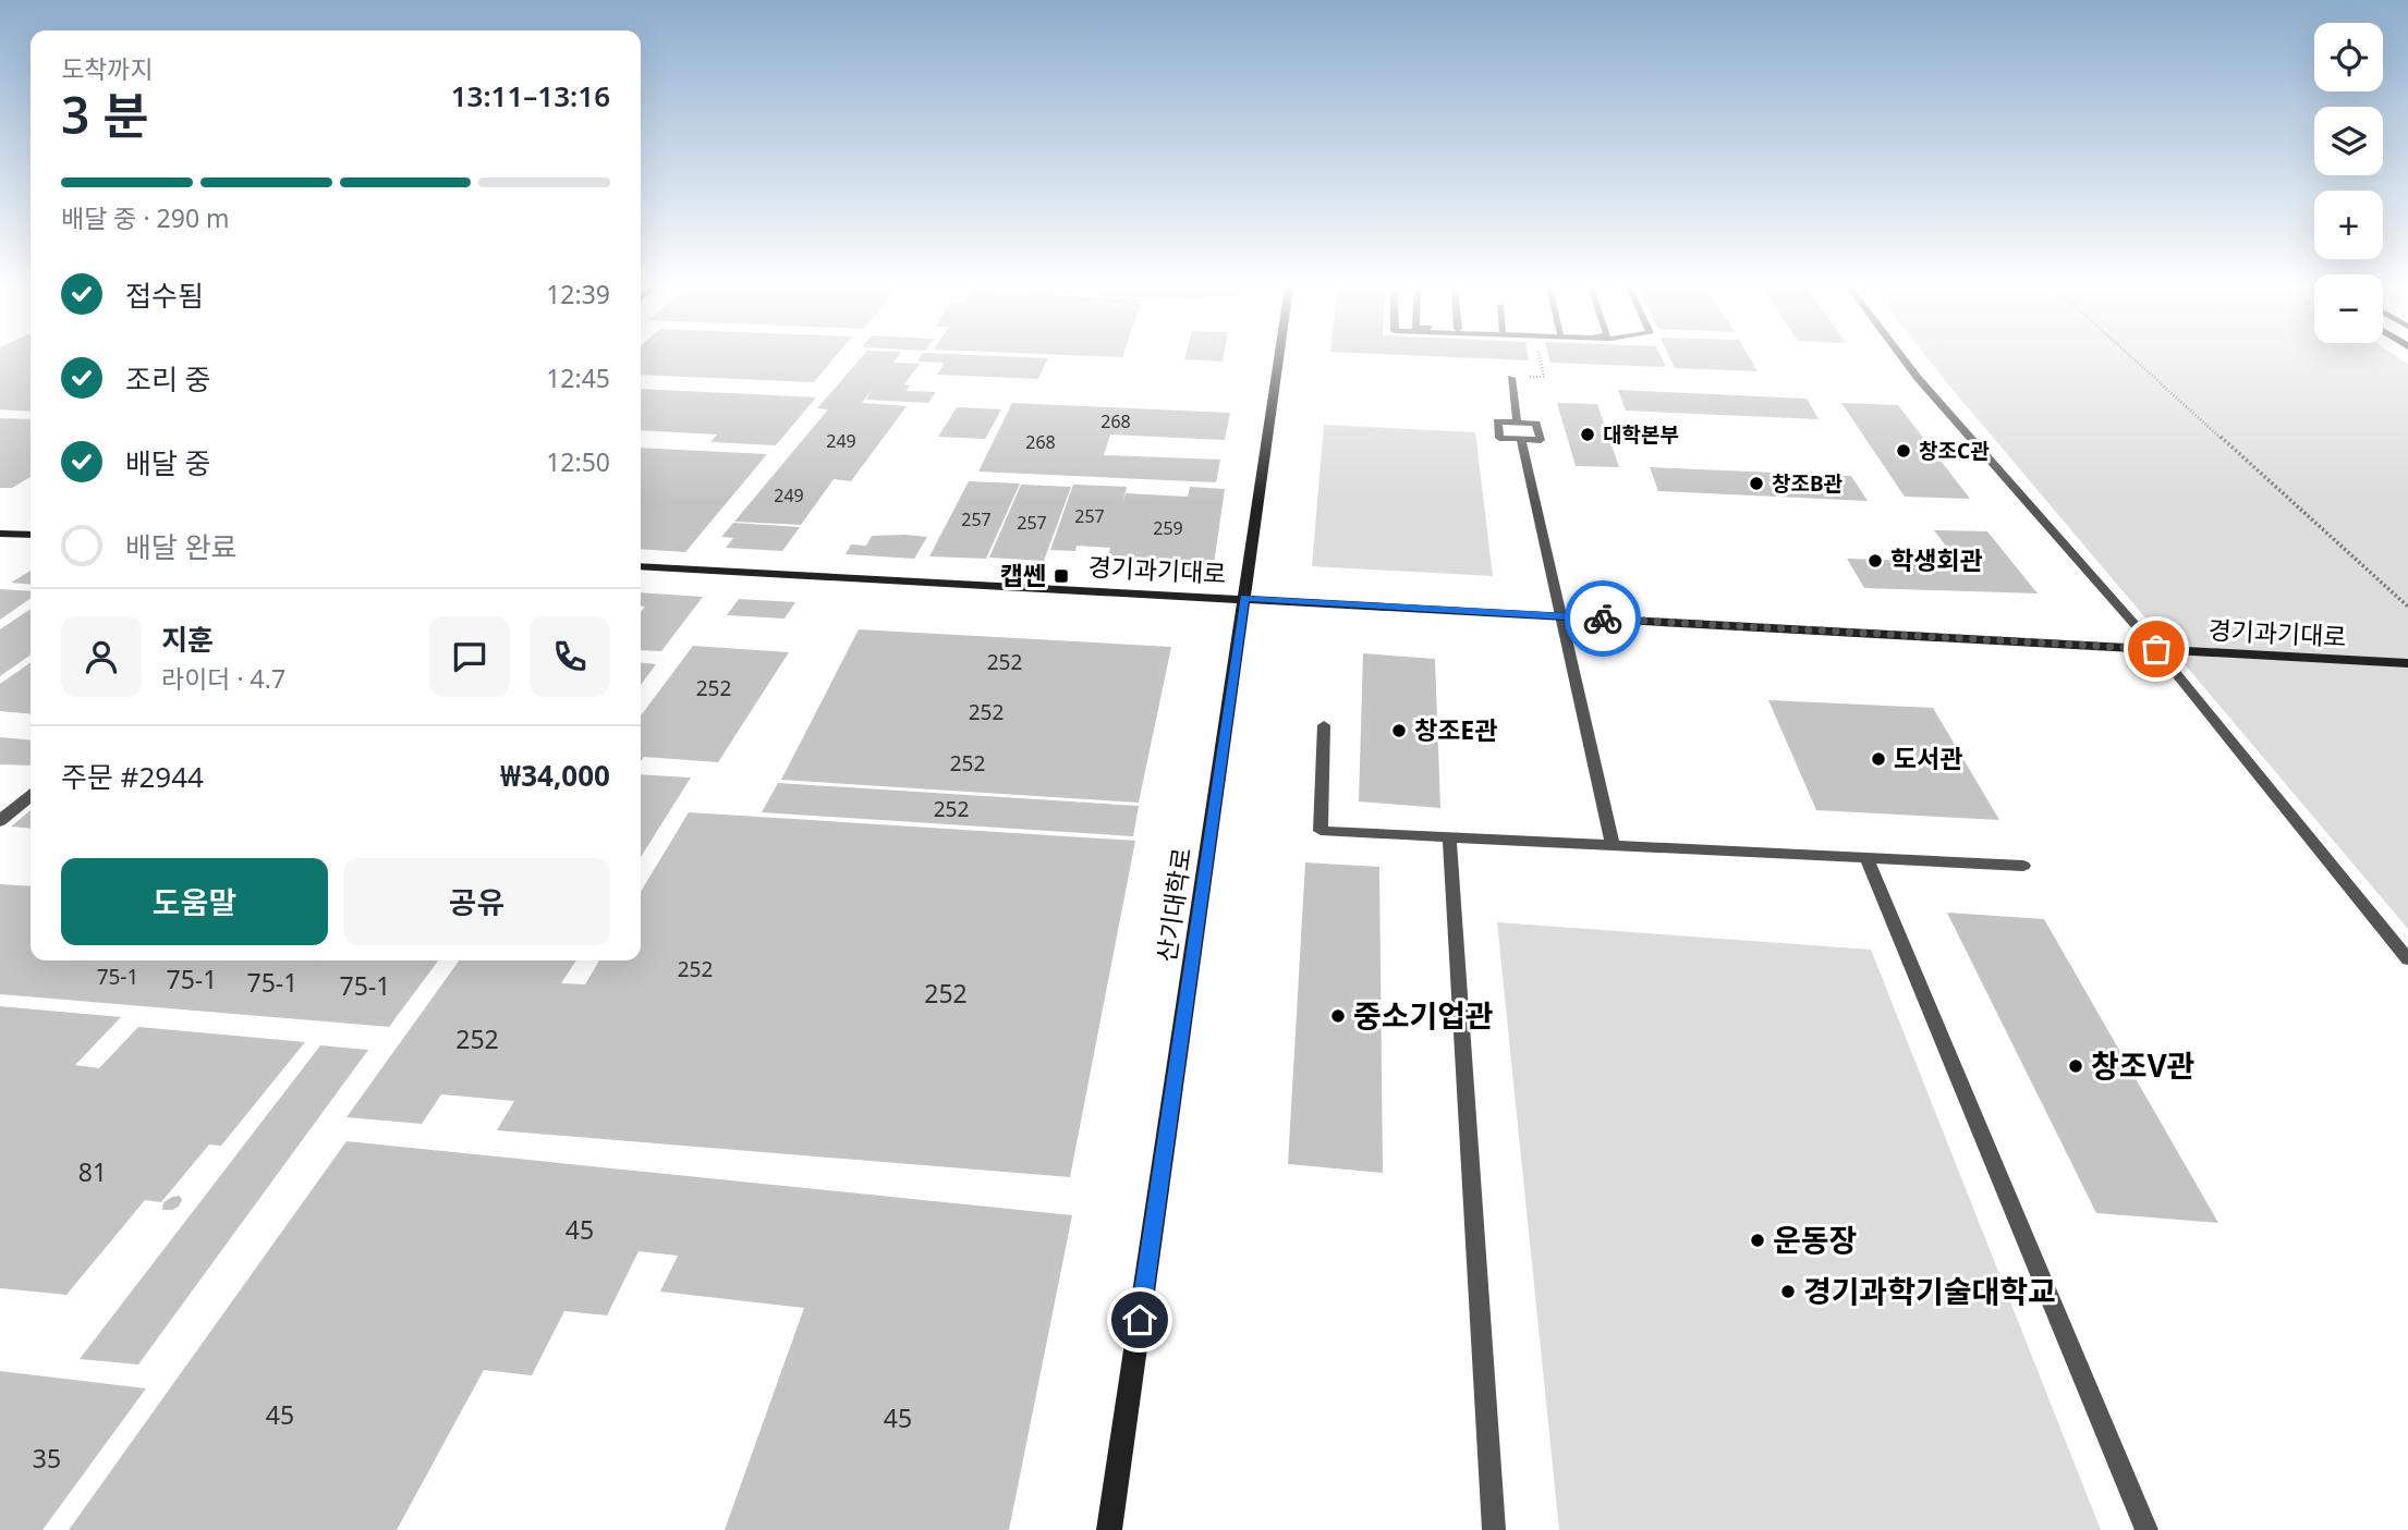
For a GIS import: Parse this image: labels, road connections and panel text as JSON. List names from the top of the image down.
{
  "streets": {
    "street": ["경기과기대로", "산기대학로"]
  },
  "crossings": [
    ["경기과기대로", "산기대학로"]
  ],
  "places": {
    "other": [
      "대학본부",
      "창조C관",
      "창조B관",
      "학생회관",
      "창조E관",
      "도서관",
      "중소기업관",
      "창조V관",
      "운동장",
      "경기과학기술대학교"
    ],
    "transit": ["캡쎈"]
  },
  "house_numbers": [
    "268",
    "249",
    "268",
    "249",
    "257",
    "257",
    "257",
    "259",
    "252",
    "252",
    "252",
    "252",
    "252",
    "252",
    "75-1",
    "75-1",
    "75-1",
    "75-1",
    "252",
    "252",
    "81",
    "45",
    "45",
    "45",
    "35"
  ],
  "page": {
    "map_buttons": ["+", "−"],
    "heading": ["3 분", "도착까지", "13:11–13:16"],
    "panel": [
      "지훈",
      "라이더 · 4.7",
      "주문 #2944",
      "₩34,000"
    ],
    "bar": "배달 중 · 290 m",
    "list": [
      ["접수됨", "12:39"],
      ["조리 중", "12:45"],
      ["배달 중", "12:50"],
      "배달 완료"
    ],
    "buttons": ["도움말", "공유"]
  }
}
